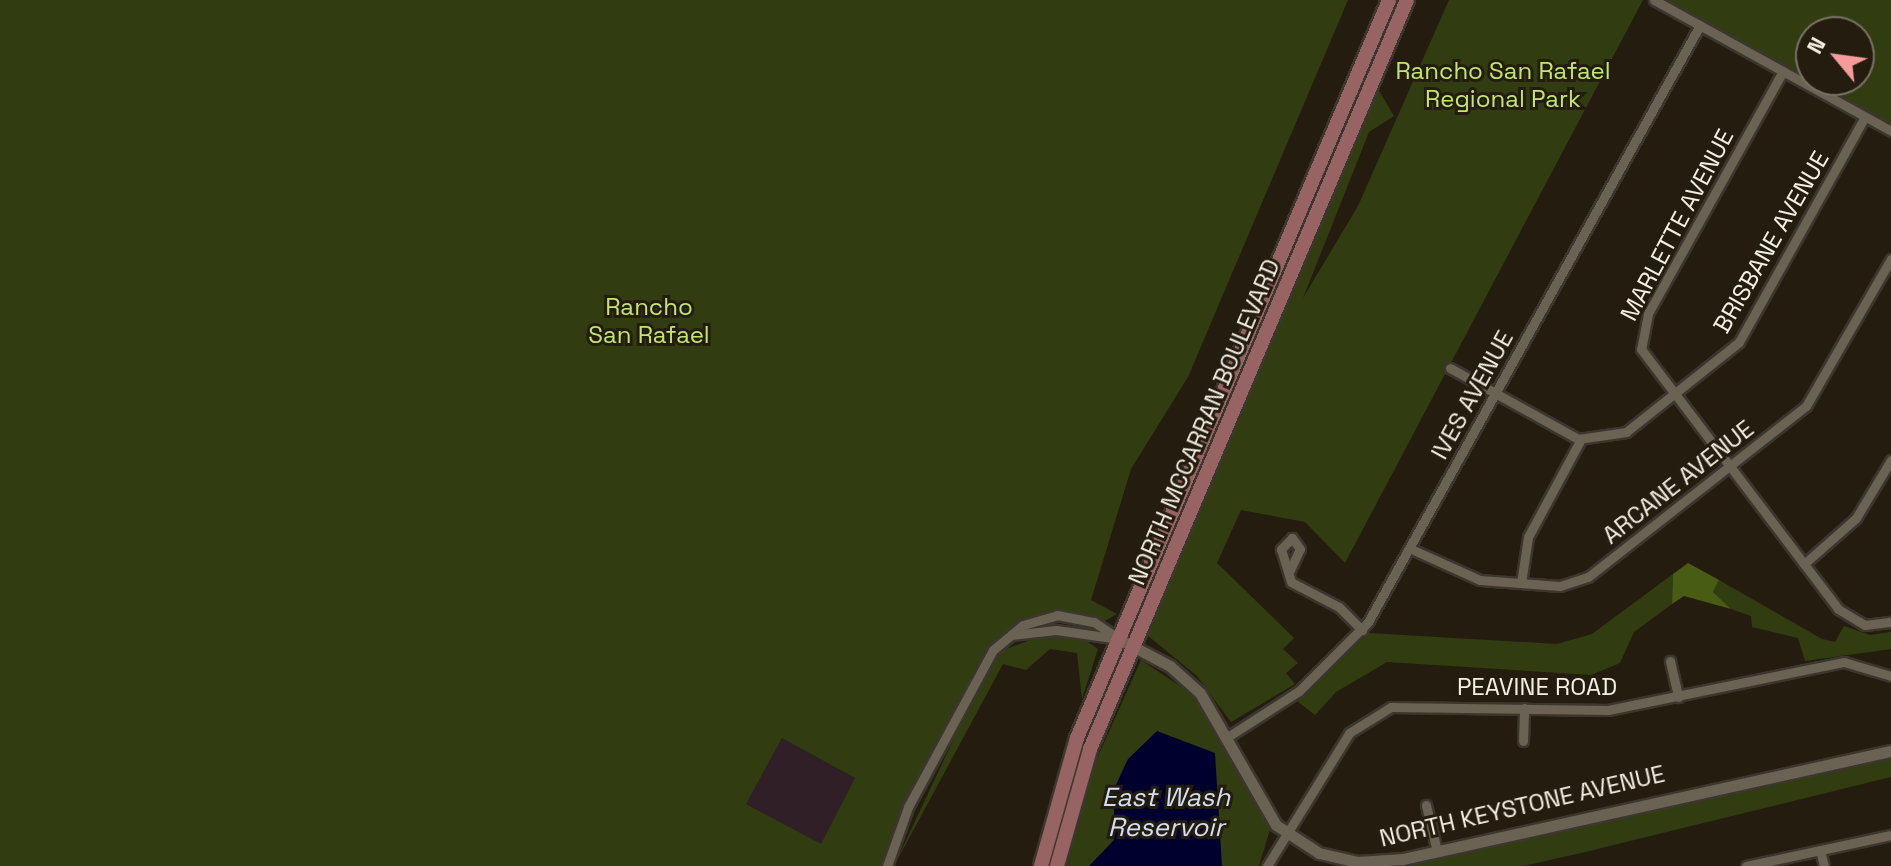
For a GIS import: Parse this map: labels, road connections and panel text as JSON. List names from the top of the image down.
{
  "streets": {
    "main road": ["NORTH MCCARRAN BOULEVARD"],
    "street": [
      "MARLETTE AVENUE",
      "BRISBANE AVENUE",
      "IVES AVENUE",
      "ARCANE AVENUE",
      "PEAVINE ROAD",
      "NORTH KEYSTONE AVENUE"
    ]
  },
  "crossings": [
    ["MARLETTE AVENUE", "BRISBANE AVENUE"],
    ["MARLETTE AVENUE", "ARCANE AVENUE"],
    ["IVES AVENUE", "ARCANE AVENUE"],
    ["IVES AVENUE", "NORTH KEYSTONE AVENUE"],
    ["NORTH MCCARRAN BOULEVARD", "NORTH KEYSTONE AVENUE"],
    ["PEAVINE ROAD", "NORTH KEYSTONE AVENUE"]
  ],
  "water": ["East Wash Reservoir"],
  "parks": ["Rancho San Rafael Regional Park", "Rancho San Rafael"],
  "north": "top left"
}
